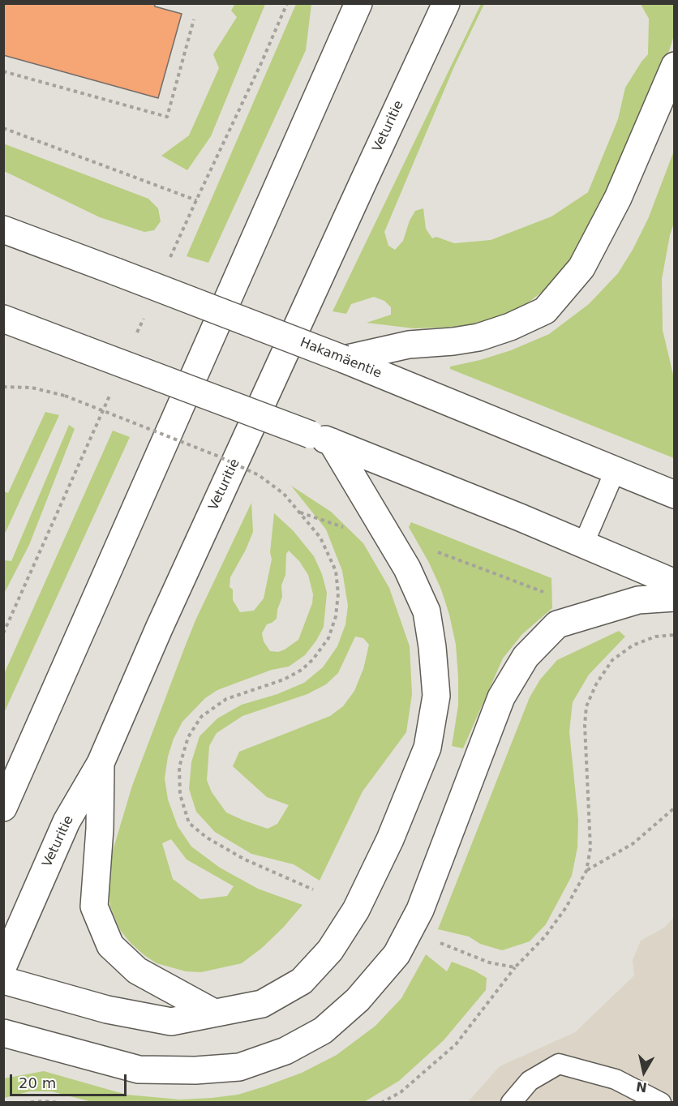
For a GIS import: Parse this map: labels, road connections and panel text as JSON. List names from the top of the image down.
{
  "streets": {
    "main road": ["Veturitie", "Hakamäentie"]
  },
  "scale_bar": "20 m",
  "north": "bottom"
}
